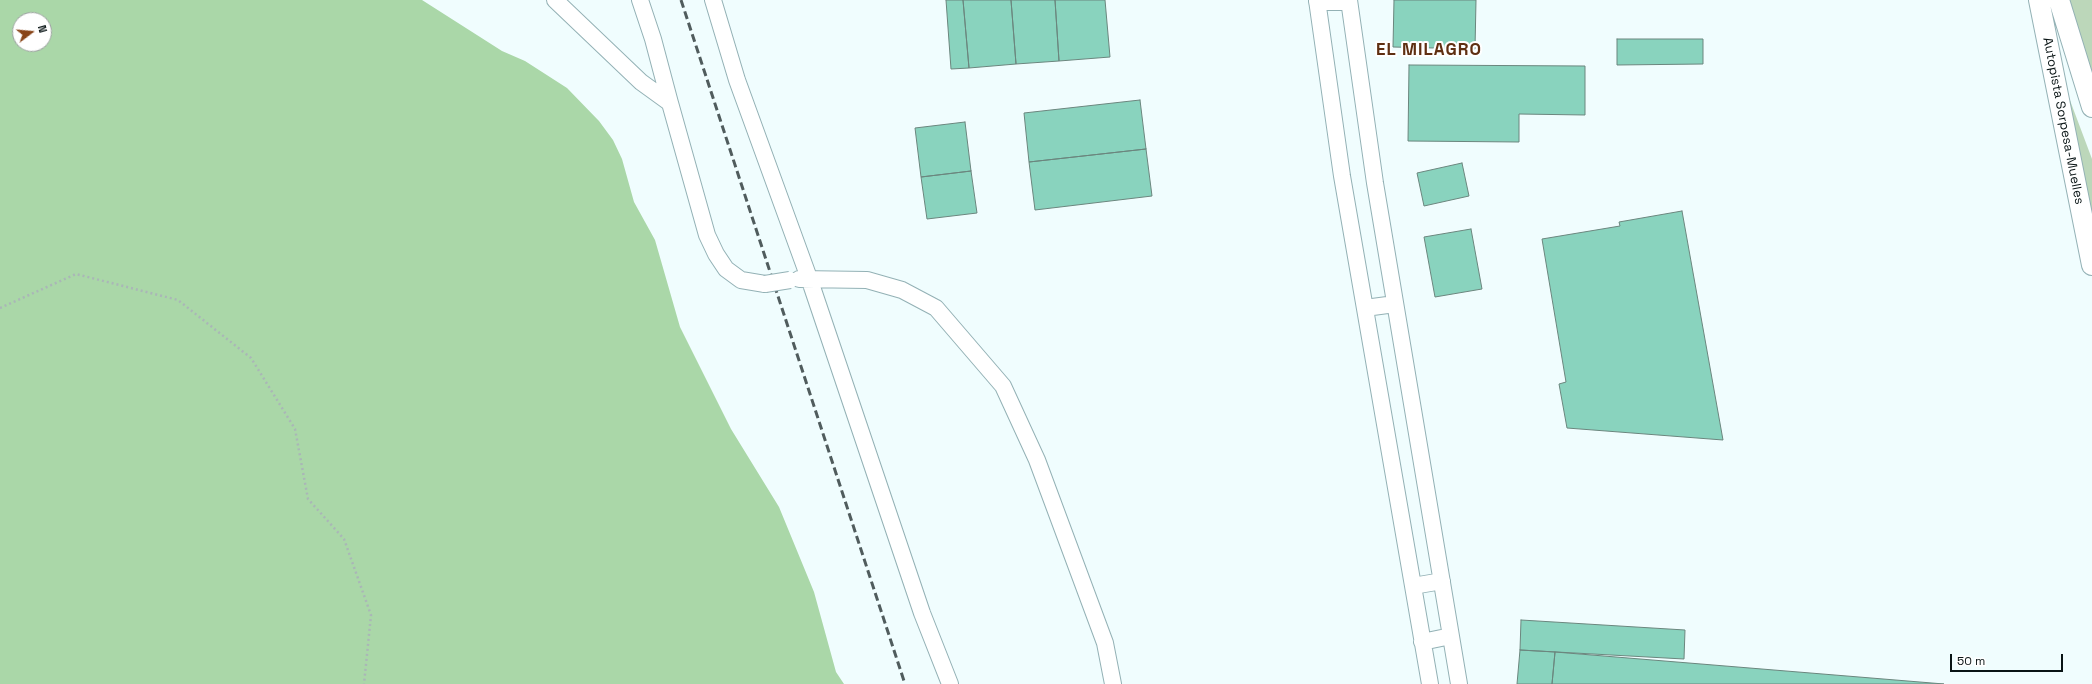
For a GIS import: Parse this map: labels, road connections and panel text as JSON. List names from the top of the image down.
{
  "streets": {
    "main road": ["Autopista Sorpesa-Muelles"]
  },
  "districts": ["EL MILAGRO"],
  "scale_bar": "50 m",
  "north": "right"
}
